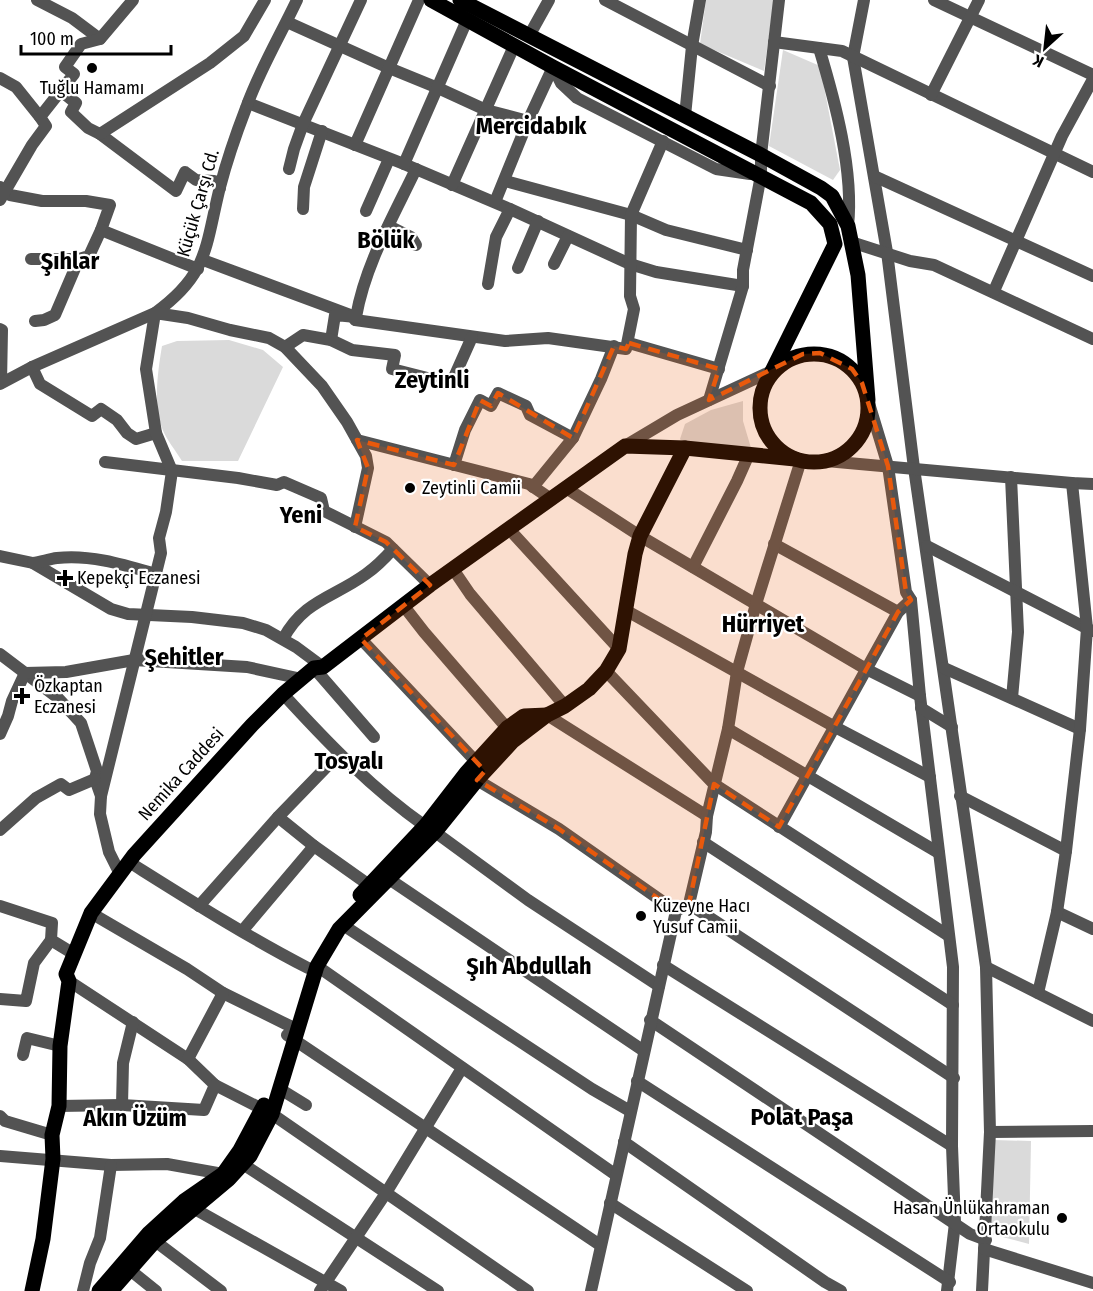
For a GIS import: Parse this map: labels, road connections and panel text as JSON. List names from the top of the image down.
{
  "streets": {
    "main road": ["Nemika Caddesi"],
    "street": ["Küçük Çarşı Cd."]
  },
  "districts": [
    "Mercidabık",
    "Bölük",
    "Şıhlar",
    "Zeytinli",
    "Yeni",
    "Hürriyet",
    "Şehitler",
    "Tosyalı",
    "Şıh Abdullah",
    "Polat Paşa",
    "Akın Üzüm"
  ],
  "places": {
    "other": [
      "Tuğlu Hamamı",
      "Zeytinli Camii",
      "Küzeyne Hacı Yusuf Camii",
      "Hasan Ünlükahraman Ortaokulu"
    ],
    "health": ["Kepekçi Eczanesi", "Özkaptan Eczanesi"]
  },
  "scale_bar": "100 m",
  "north": "bottom left"
}
